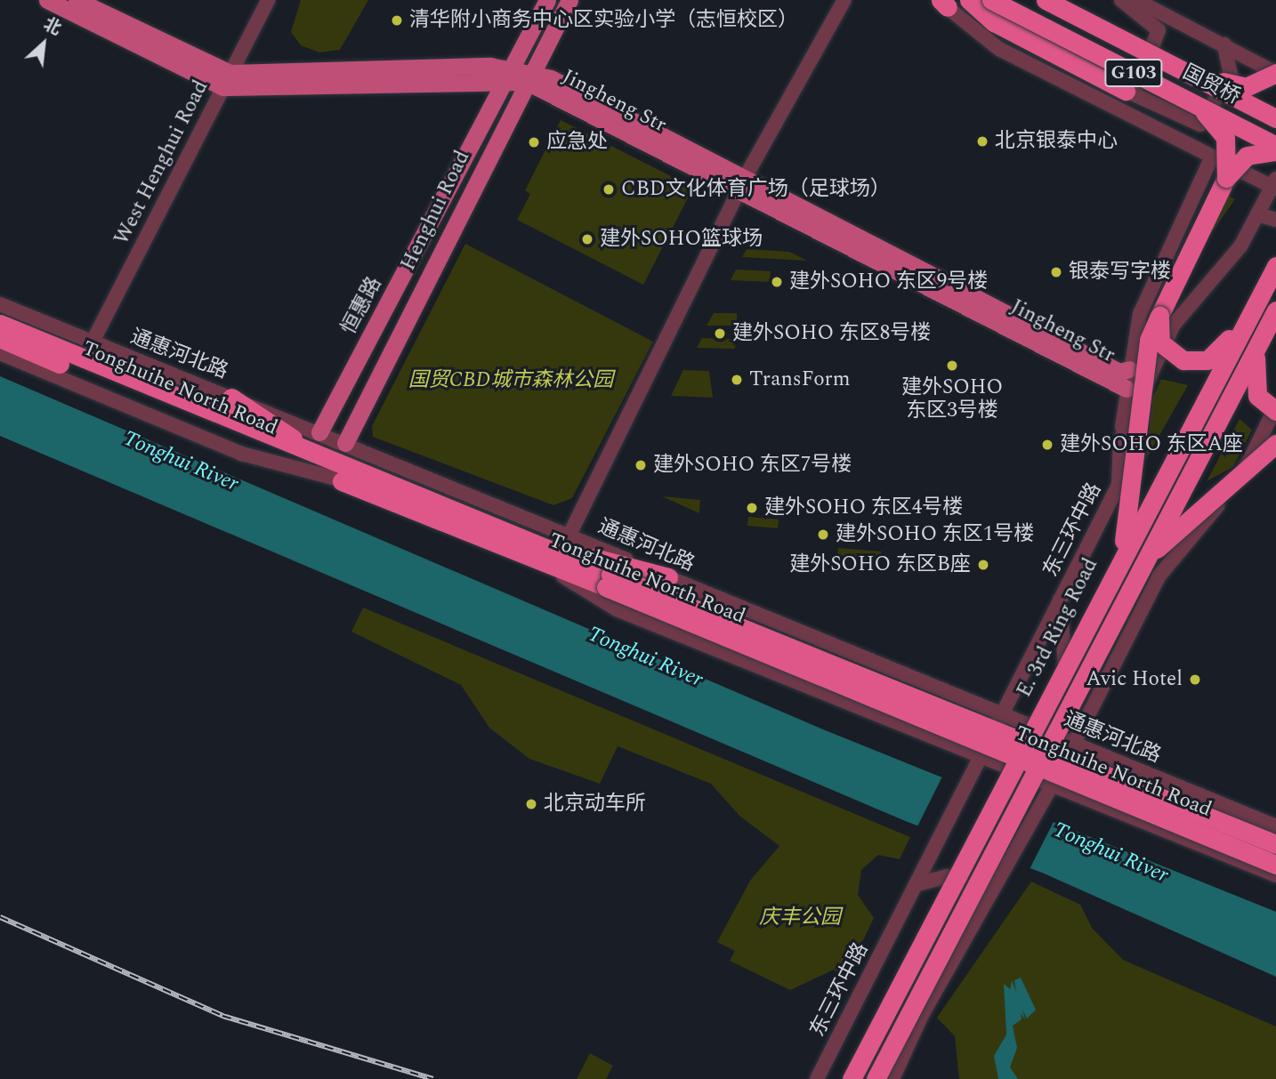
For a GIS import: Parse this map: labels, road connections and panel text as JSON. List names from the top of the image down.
{
  "streets": {
    "highway": [
      "G103",
      "国贸桥",
      "Tonghuihe North Road",
      "E. 3rd Ring Road"
    ],
    "main road": ["Jingheng Str", "Henghui Road", "恒惠路"],
    "street": ["West Henghui Road", "通惠河北路", "东三环中路"]
  },
  "crossings": [
    ["Jingheng Str", "West Henghui Road"],
    ["Jingheng Str", "Henghui Road"],
    ["Jingheng Str", "恒惠路"],
    ["West Henghui Road", "通惠河北路"],
    ["Henghui Road", "通惠河北路"],
    ["恒惠路", "通惠河北路"],
    ["通惠河北路", "东三环中路"]
  ],
  "water": ["Tonghui River"],
  "parks": ["国贸CBD城市森林公园", "庆丰公园"],
  "places": [
    "清华附小商务中心区实验小学（志恒校区）",
    "北京银泰中心",
    "应急处",
    "CBD文化体育广场（足球场）",
    "建外SOHO篮球场",
    "银泰写字楼",
    "建外SOHO 东区9号楼",
    "建外SOHO 东区8号楼",
    "建外SOHO 东区3号楼",
    "TransForm",
    "建外SOHO 东区A座",
    "建外SOHO 东区7号楼",
    "建外SOHO 东区4号楼",
    "建外SOHO 东区1号楼",
    "建外SOHO 东区B座",
    "Avic Hotel",
    "北京动车所"
  ],
  "north": "top right"
}
